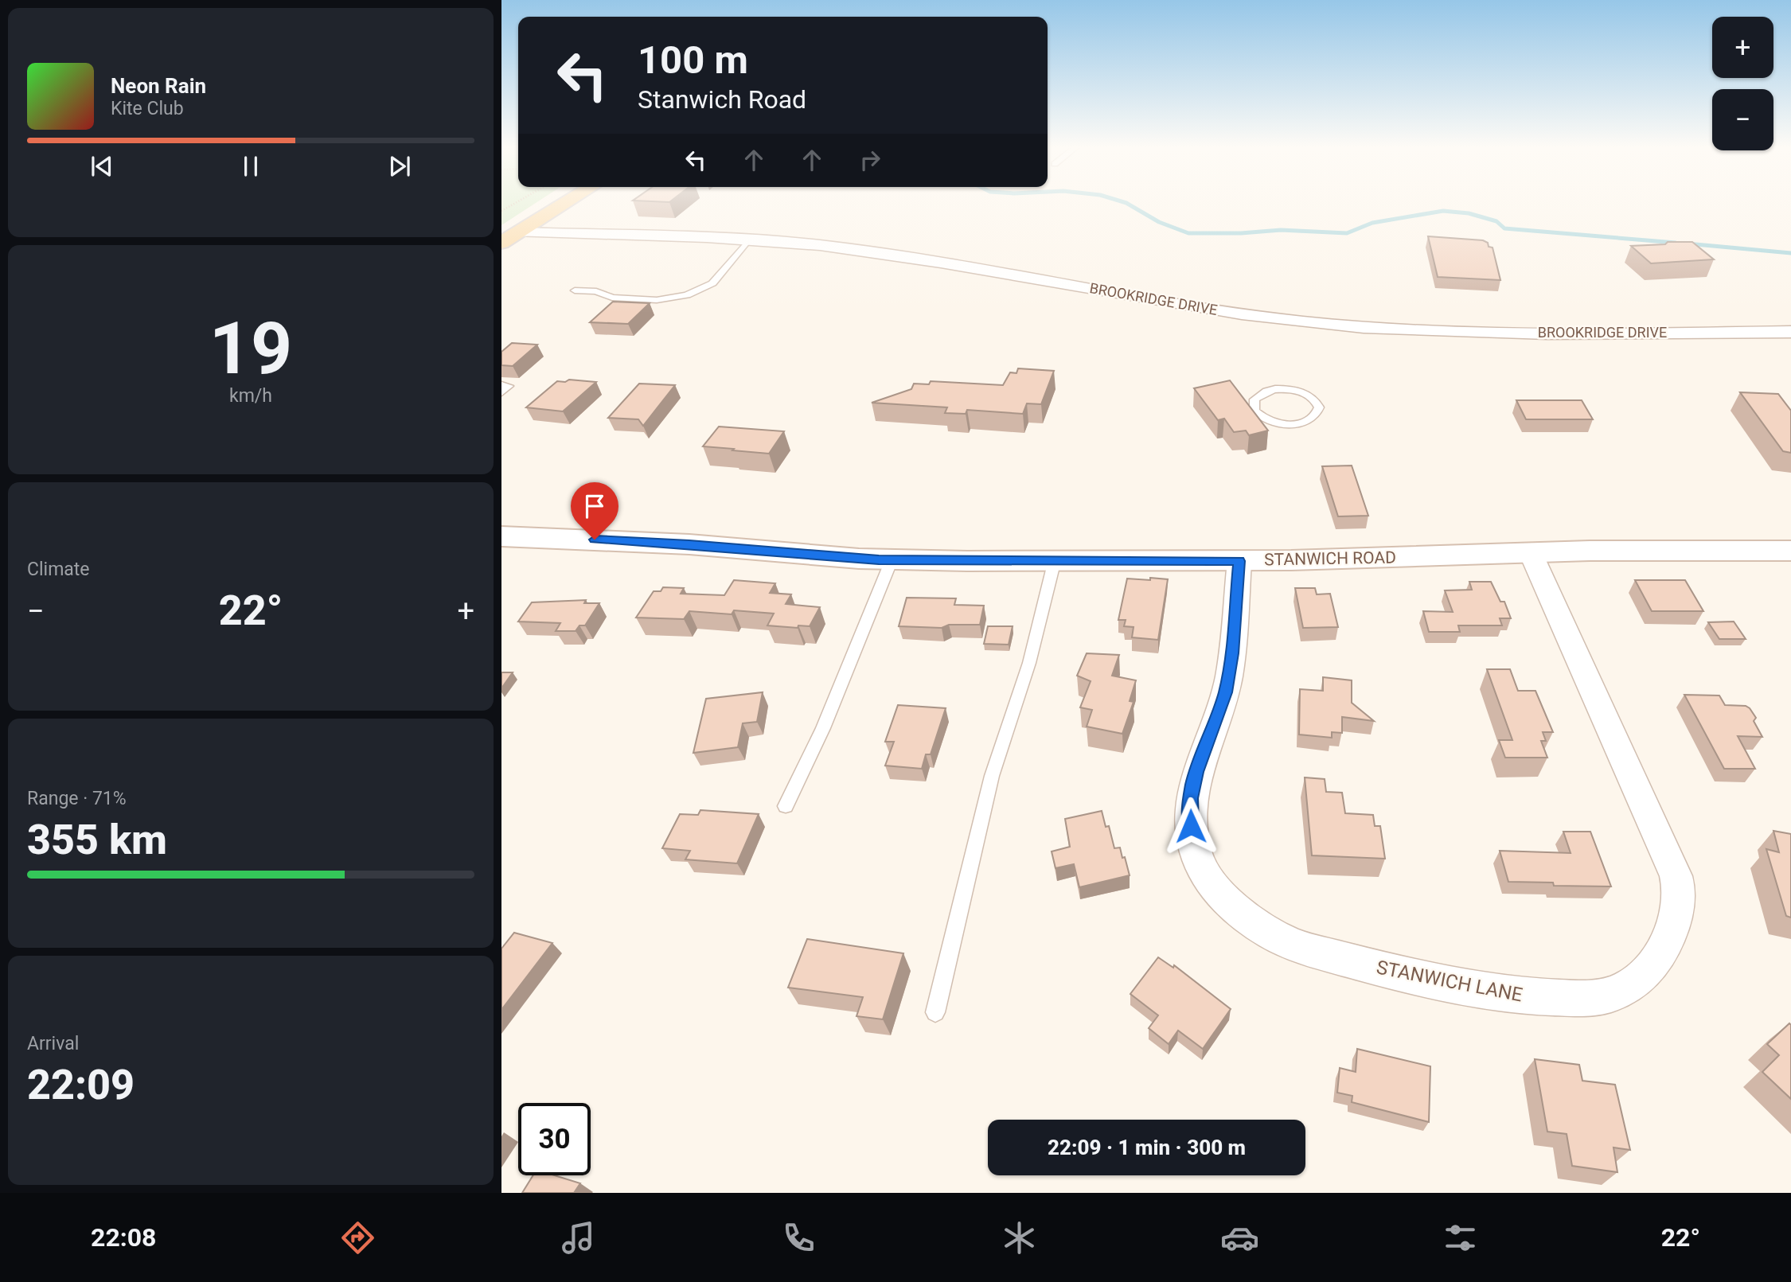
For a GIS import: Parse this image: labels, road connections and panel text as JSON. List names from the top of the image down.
{
  "streets": {
    "street": ["BROOKRIDGE DRIVE", "STANWICH ROAD", "STANWICH LANE"]
  },
  "crossings": [
    ["STANWICH ROAD", "STANWICH LANE"]
  ],
  "page": {
    "map_buttons": ["+", "−"],
    "turn": ["100 m", "Stanwich Road"],
    "song": ["Neon Rain", "Kite Club"],
    "tile": [
      ["19", "km/h"],
      "Climate",
      ["Range · 71%", "355 km"],
      ["Arrival", "22:09"]
    ],
    "heat": ["−", "22°", "+"],
    "limit": "30",
    "trip": "22:09 · 1 min · 300 m",
    "tabs": ["22:08", "22°"]
  }
}
